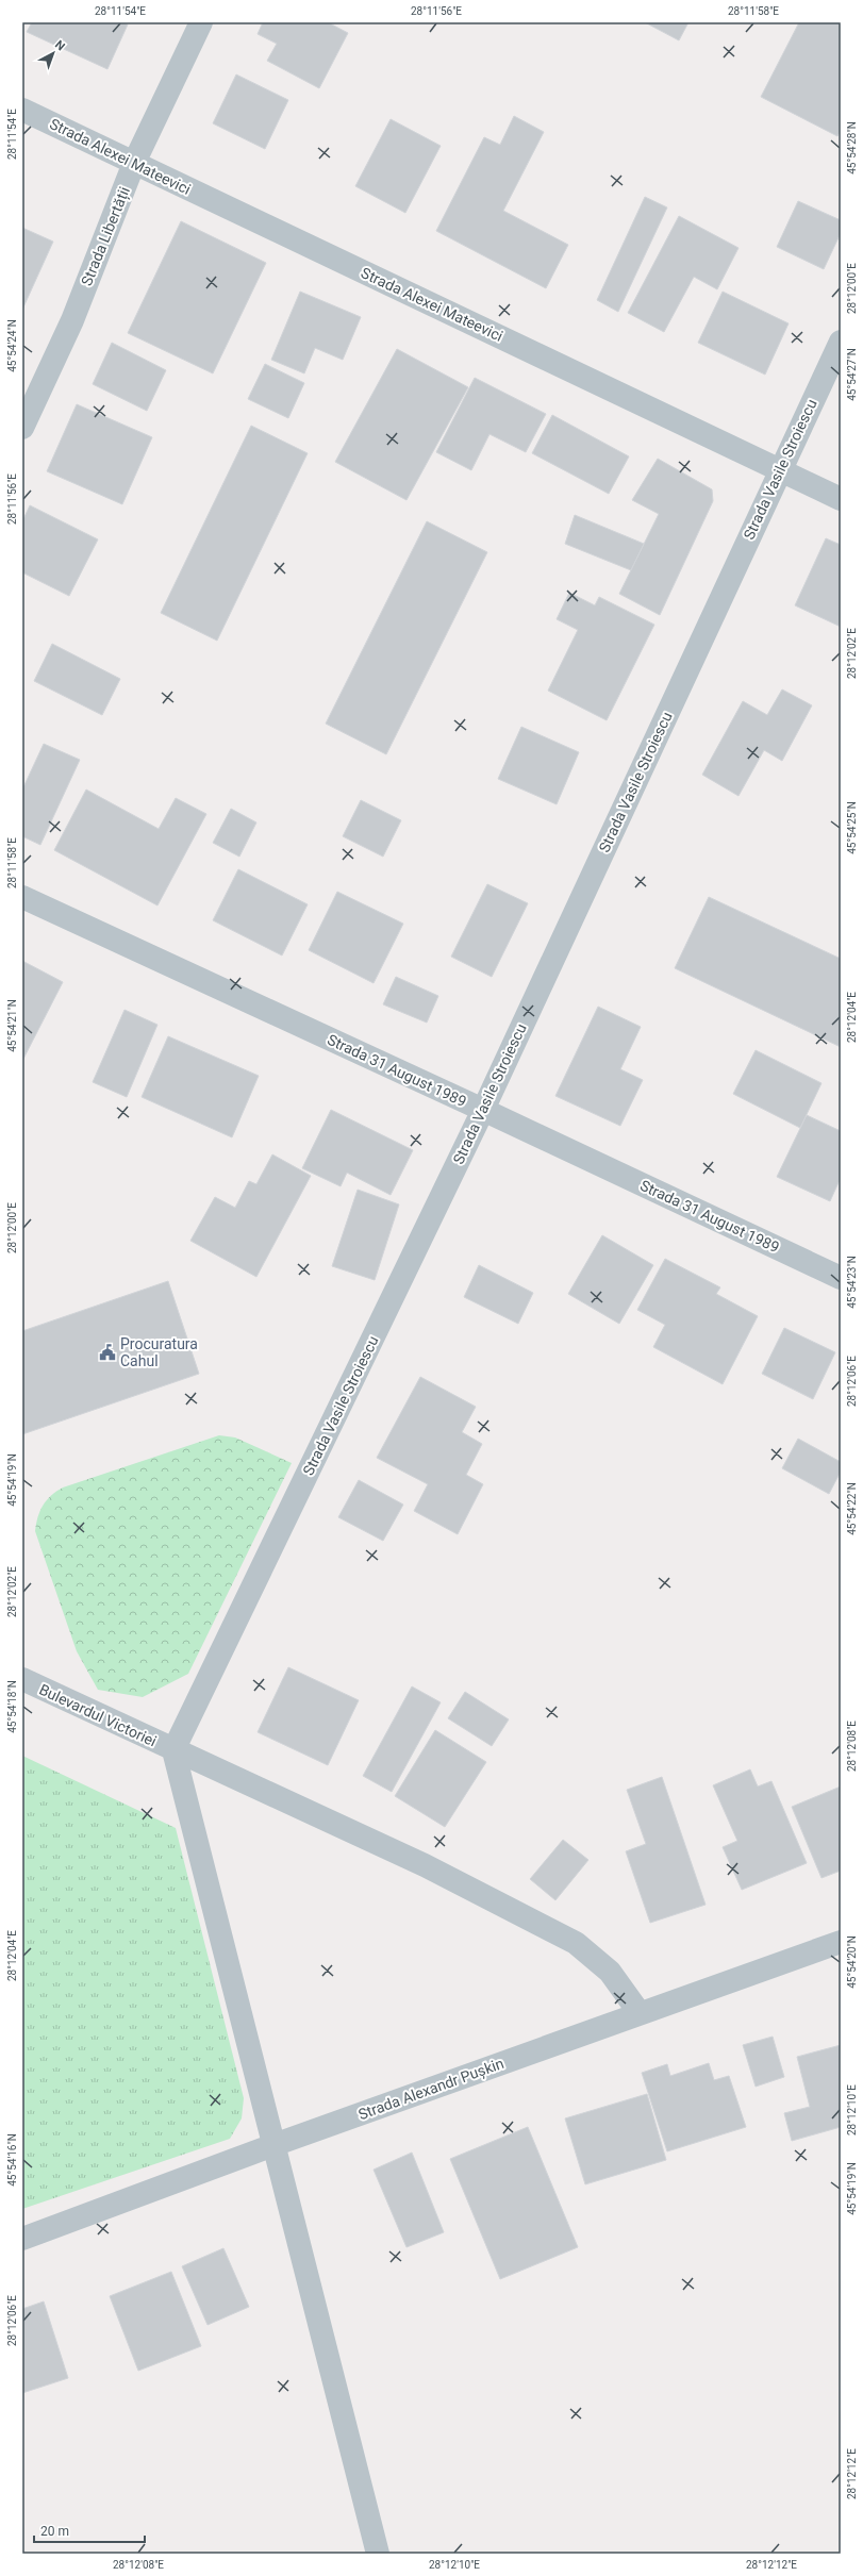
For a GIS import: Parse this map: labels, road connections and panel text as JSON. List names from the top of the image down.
{
  "streets": {
    "street": [
      "Strada Alexei Mateevici",
      "Strada Libertății",
      "Strada Vasile Stroiescu",
      "Strada 31 August 1989",
      "Bulevardul Victoriei",
      "Strada Alexandr Pușkin"
    ]
  },
  "crossings": [
    ["Strada Alexei Mateevici", "Strada Libertății"],
    ["Strada Alexei Mateevici", "Strada Vasile Stroiescu"],
    ["Strada Vasile Stroiescu", "Strada 31 August 1989"],
    ["Strada Vasile Stroiescu", "Bulevardul Victoriei"],
    ["Bulevardul Victoriei", "Strada Alexandr Pușkin"]
  ],
  "places": {
    "public building": ["Procuratura Cahul"]
  },
  "scale_bar": "20 m",
  "north": "top right",
  "coordinates": [
    "28°11'54\"E",
    "28°11'56\"E",
    "28°11'58\"E",
    "45°54'28\"N",
    "28°12'00\"E",
    "45°54'24\"N",
    "45°54'27\"N",
    "28°12'02\"E",
    "45°54'25\"N",
    "28°12'04\"E",
    "45°54'21\"N",
    "45°54'23\"N",
    "28°12'06\"E",
    "45°54'19\"N",
    "45°54'22\"N",
    "45°54'18\"N",
    "28°12'08\"E",
    "45°54'20\"N",
    "28°12'10\"E",
    "45°54'16\"N",
    "28°12'12\"E"
  ]
}
